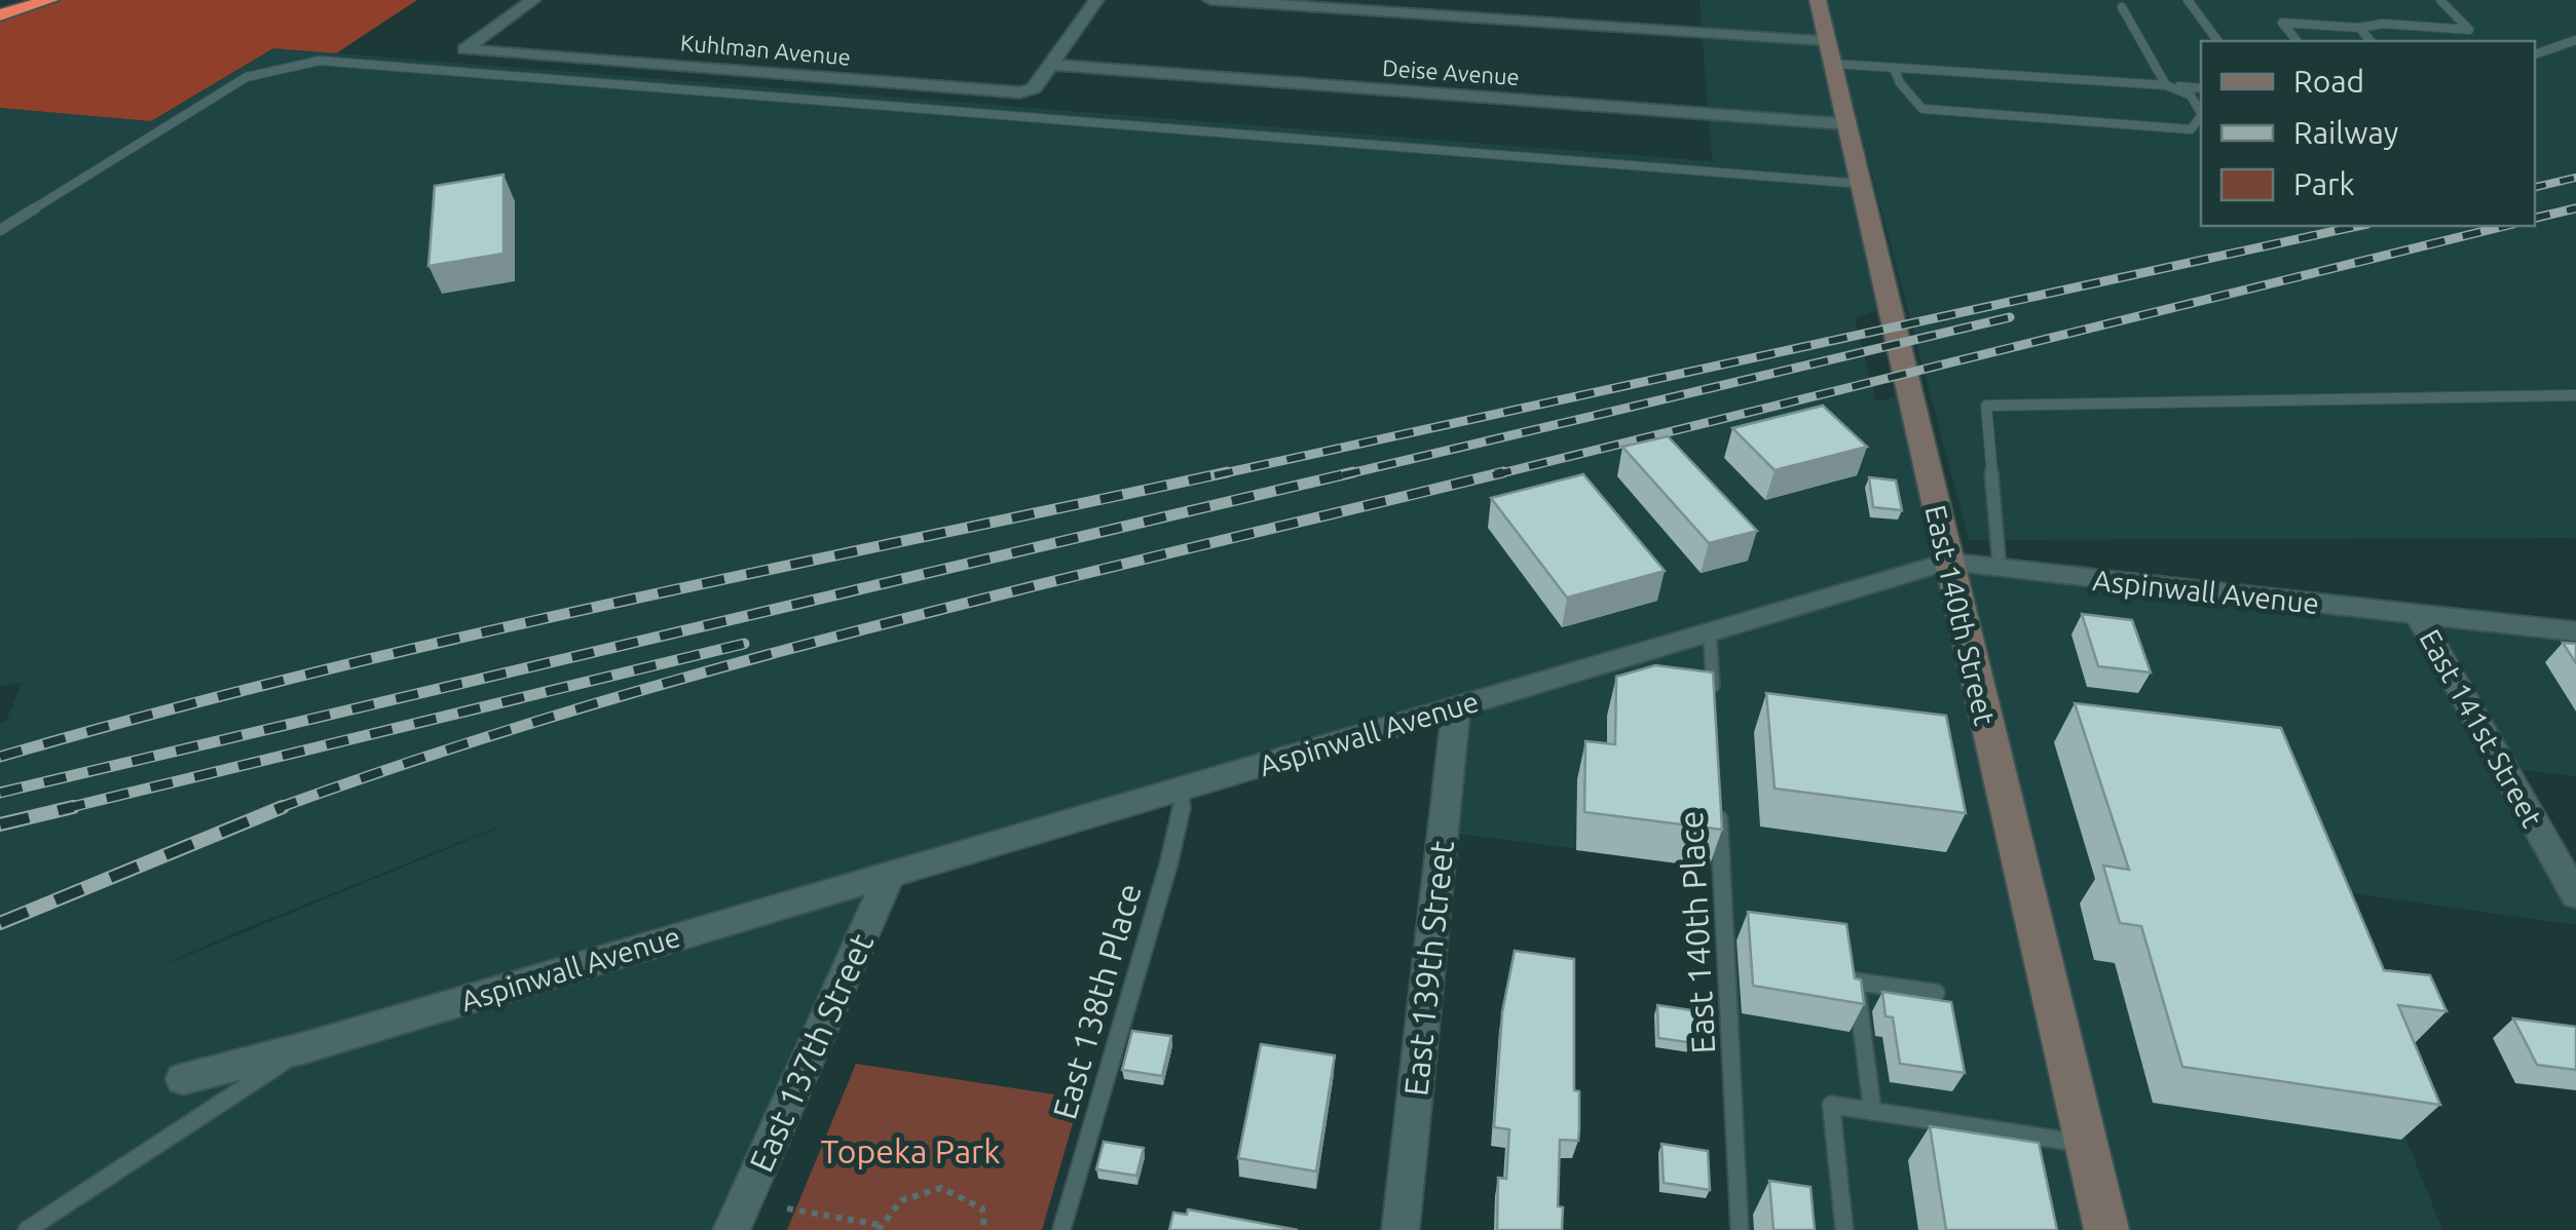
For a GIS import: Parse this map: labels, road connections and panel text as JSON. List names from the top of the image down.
{
  "streets": {
    "street": [
      "Kuhlman Avenue",
      "Deise Avenue",
      "Aspinwall Avenue",
      "East 140th Street",
      "East 141st Street",
      "East 139th Street",
      "East 137th Street"
    ],
    "lane": ["East 140th Place", "East 138th Place"]
  },
  "crossings": [
    ["Kuhlman Avenue", "Deise Avenue"],
    ["Deise Avenue", "East 140th Street"],
    ["Aspinwall Avenue", "East 140th Street"],
    ["Aspinwall Avenue", "East 141st Street"],
    ["Aspinwall Avenue", "East 139th Street"],
    ["Aspinwall Avenue", "East 138th Place"],
    ["Aspinwall Avenue", "East 137th Street"]
  ],
  "parks": ["Topeka Park"],
  "legend": ["Road", "Railway", "Park"]
}
